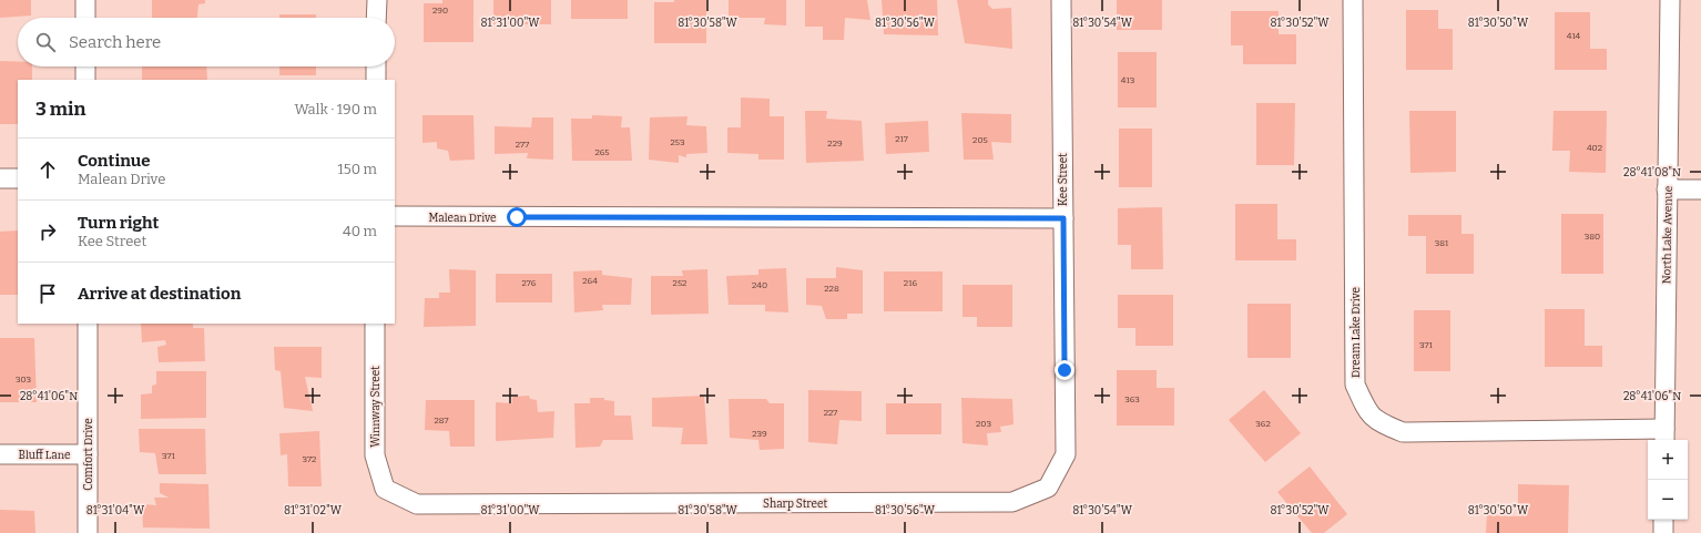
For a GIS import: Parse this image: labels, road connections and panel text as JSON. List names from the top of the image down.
{
  "streets": {
    "street": [
      "Kee Street",
      "Malean Drive",
      "North Lake Avenue",
      "Dream Lake Drive",
      "Winnway Street",
      "Bluff Lane",
      "Comfort Drive",
      "Sharp Street"
    ]
  },
  "crossings": [
    ["Kee Street", "Malean Drive"],
    ["Kee Street", "Sharp Street"],
    ["North Lake Avenue", "Dream Lake Drive"],
    ["Winnway Street", "Sharp Street"],
    ["Bluff Lane", "Comfort Drive"]
  ],
  "house_numbers": [
    "290",
    "414",
    "413",
    "217",
    "205",
    "253",
    "229",
    "277",
    "402",
    "265",
    "380",
    "381",
    "264",
    "276",
    "252",
    "216",
    "240",
    "228",
    "371",
    "303",
    "363",
    "227",
    "287",
    "203",
    "362",
    "239",
    "371",
    "372"
  ],
  "page": {
    "search": "Search here",
    "heading": ["3 min", "Walk · 190 m"],
    "list": [
      ["Continue", "Malean Drive", "150 m"],
      ["Turn right", "Kee Street", "40 m"],
      "Arrive at destination"
    ],
    "map_buttons": ["+", "−"]
  },
  "coordinates": [
    "81°31'00\"W",
    "81°30'58\"W",
    "81°30'56\"W",
    "81°30'54\"W",
    "81°30'52\"W",
    "81°30'50\"W",
    "28°41'08\"N",
    "28°41'06\"N",
    "81°31'04\"W",
    "81°31'02\"W"
  ]
}
